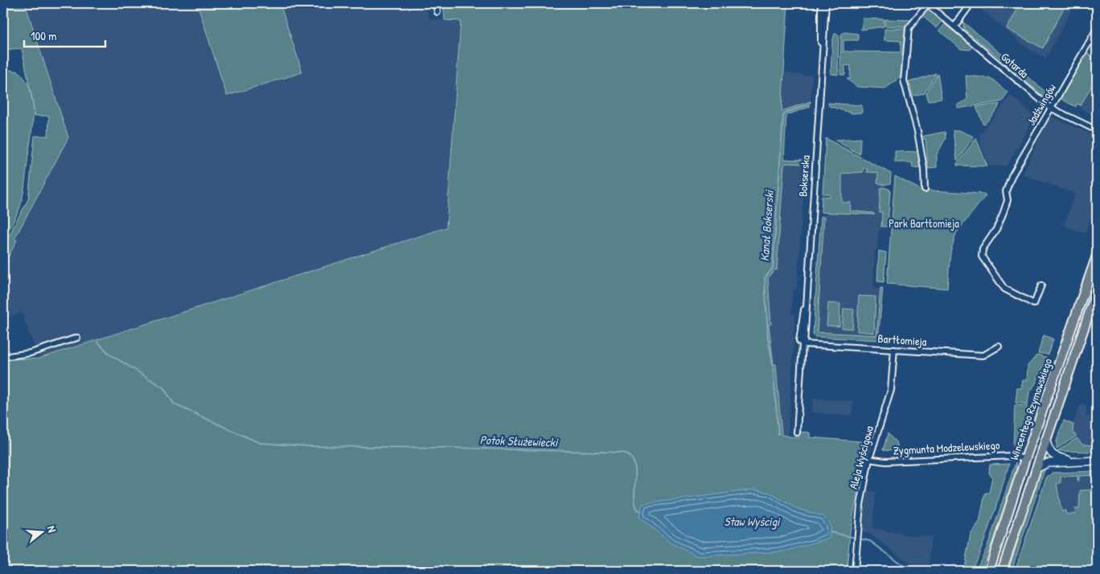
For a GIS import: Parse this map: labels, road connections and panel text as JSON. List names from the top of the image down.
{
  "streets": {
    "main road": ["Wincentego Rzymowskiego"],
    "street": [
      "Gotarda",
      "Jadźwingów",
      "Bokserska",
      "Bartłomieja",
      "Zygmunta Modzelewskiego",
      "Aleja Wyścigowa"
    ]
  },
  "crossings": [
    ["Gotarda", "Jadźwingów"],
    ["Bokserska", "Bartłomieja"],
    ["Bartłomieja", "Aleja Wyścigowa"],
    ["Wincentego Rzymowskiego", "Zygmunta Modzelewskiego"],
    ["Zygmunta Modzelewskiego", "Aleja Wyścigowa"]
  ],
  "water": ["Kanał Bokserski", "Potok Służewiecki", "Staw Wyścigi"],
  "parks": ["Park Bartłomieja"],
  "scale_bar": "100 m",
  "north": "right"
}
